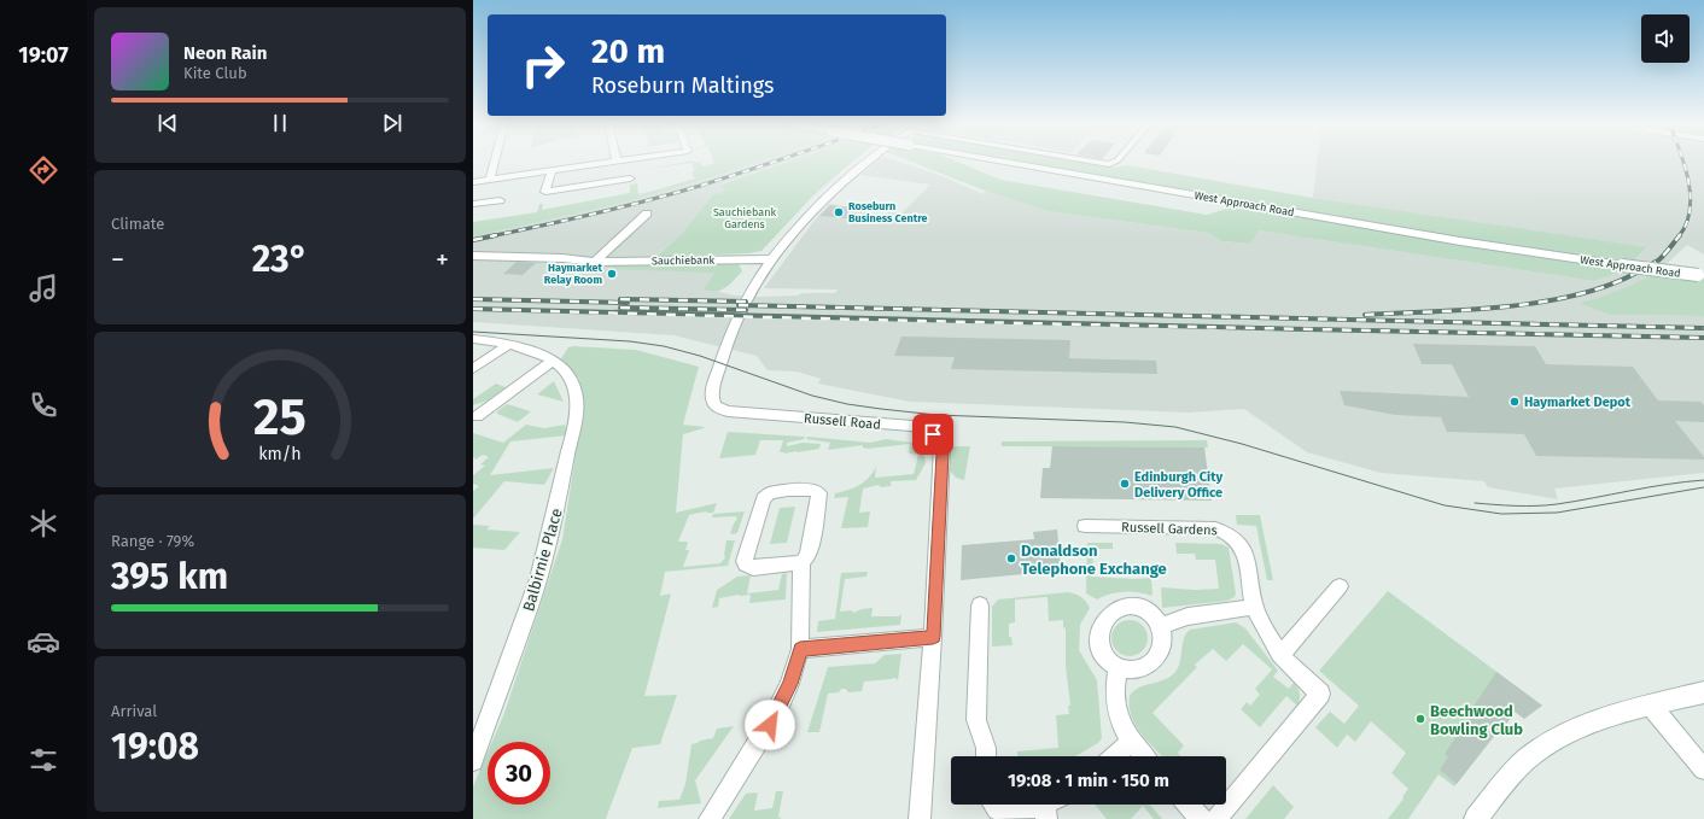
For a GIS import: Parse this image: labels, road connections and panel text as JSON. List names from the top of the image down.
{
  "streets": {
    "street": [
      "West Approach Road",
      "Sauchiebank",
      "Russell Road",
      "Russell Gardens",
      "Balbirnie Place"
    ]
  },
  "crossings": [
    ["Sauchiebank", "Russell Road"]
  ],
  "parks": ["Sauchiebank Gardens"],
  "places": [
    "Roseburn Business Centre",
    "Haymarket Relay Room",
    "Haymarket Depot",
    "Edinburgh City Delivery Office",
    "Donaldson Telephone Exchange",
    "Beechwood Bowling Club"
  ],
  "page": {
    "tabs": "19:07",
    "turn": ["20 m", "Roseburn Maltings"],
    "song": ["Neon Rain", "Kite Club"],
    "tile": [
      "Climate",
      ["Range · 79%", "395 km"],
      ["Arrival", "19:08"]
    ],
    "heat": ["−", "23°", "+"],
    "limit": "30",
    "trip": "19:08 · 1 min · 150 m",
    "gauge": ["25", "km/h"]
  }
}
